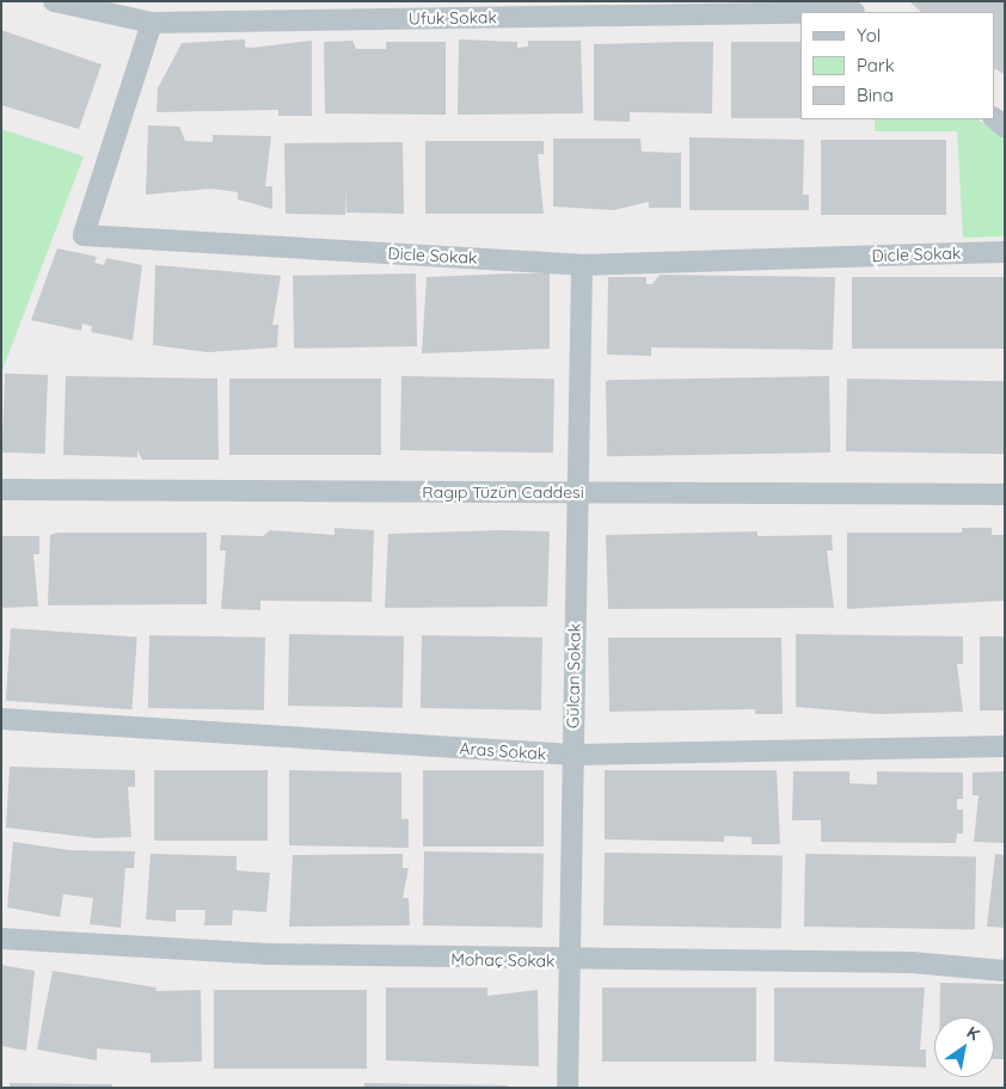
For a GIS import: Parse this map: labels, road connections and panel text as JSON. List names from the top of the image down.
{
  "streets": {
    "street": [
      "Ufuk Sokak",
      "Dicle Sokak",
      "Ragıp Tüzün Caddesi",
      "Gülcan Sokak",
      "Aras Sokak",
      "Mohaç Sokak"
    ]
  },
  "crossings": [
    ["Ufuk Sokak", "Dicle Sokak"],
    ["Dicle Sokak", "Gülcan Sokak"],
    ["Ragıp Tüzün Caddesi", "Gülcan Sokak"],
    ["Gülcan Sokak", "Aras Sokak"],
    ["Gülcan Sokak", "Mohaç Sokak"]
  ],
  "legend": ["Yol", "Park", "Bina"],
  "north": "top right"
}
